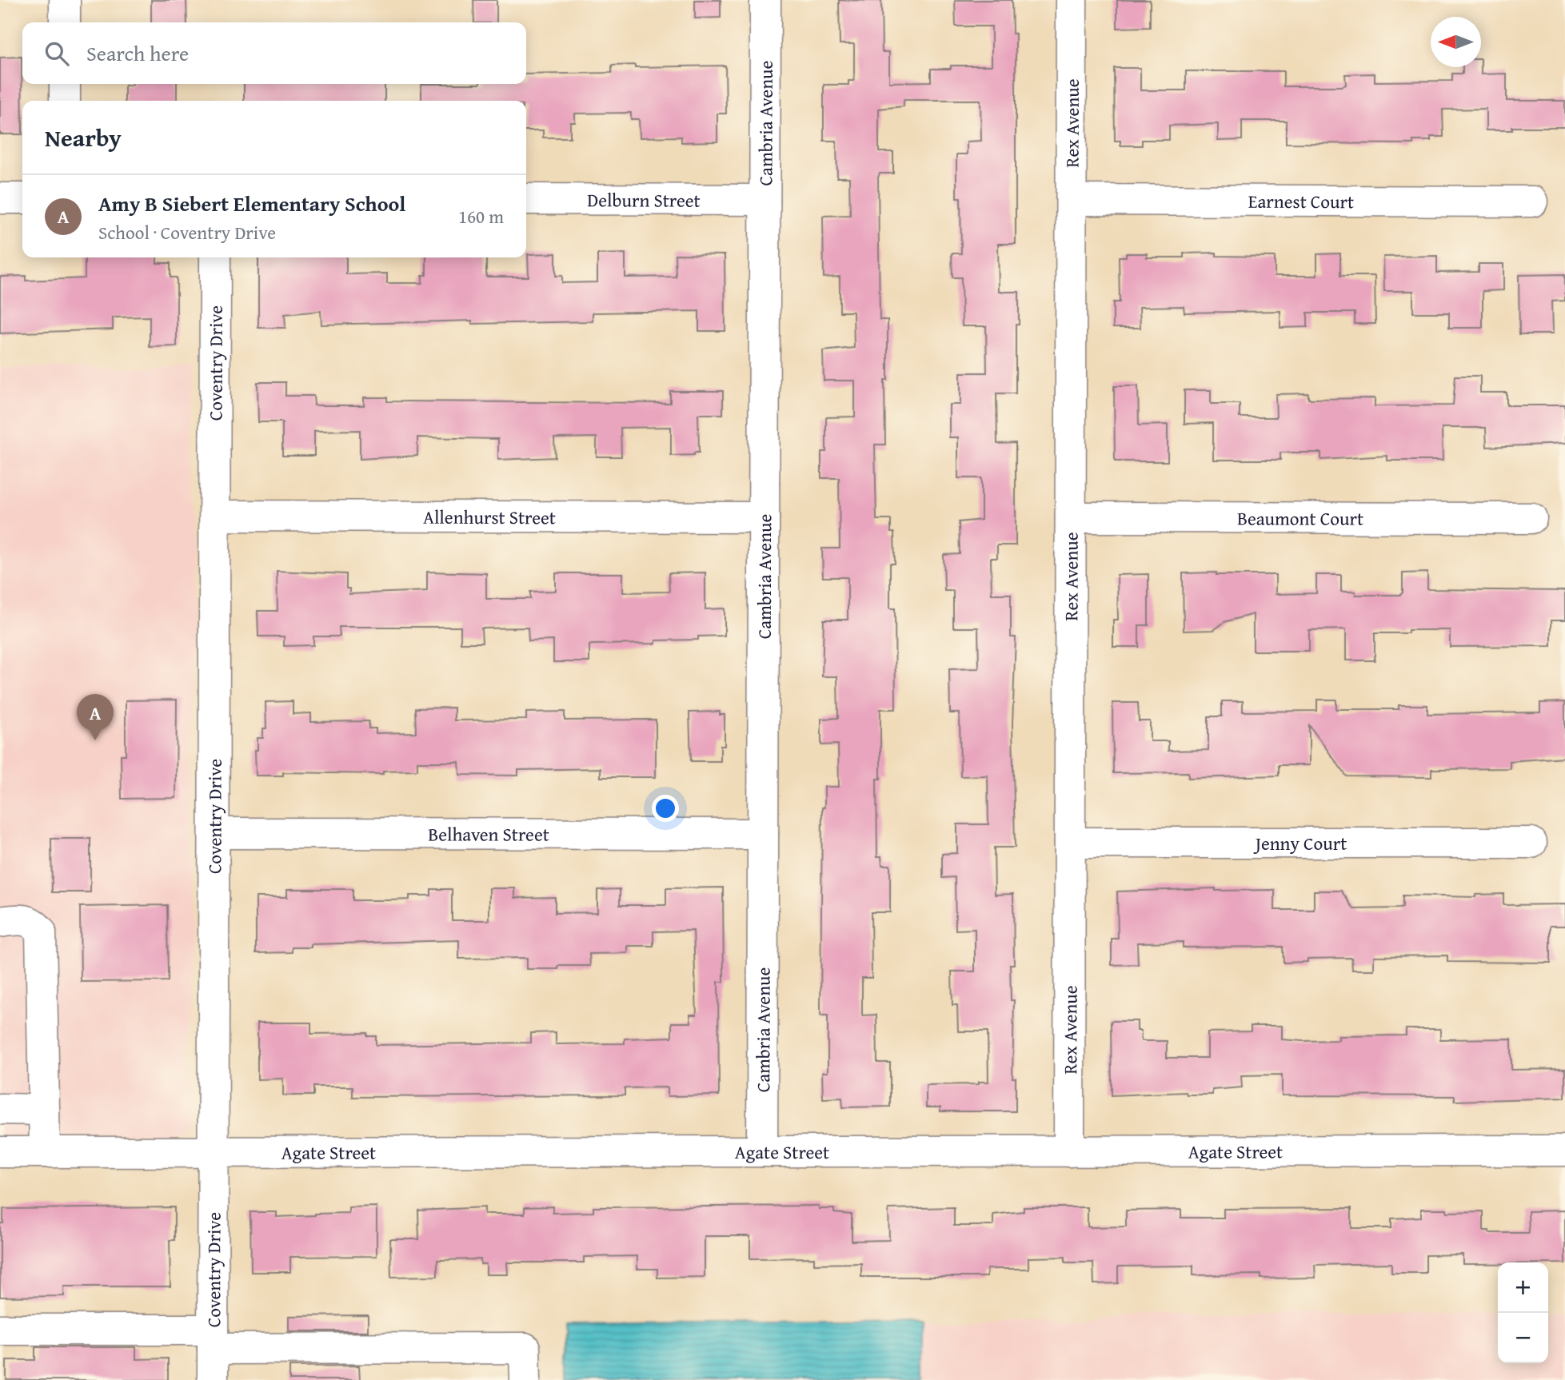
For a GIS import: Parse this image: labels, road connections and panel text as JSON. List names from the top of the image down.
{
  "streets": {
    "street": [
      "Cambria Avenue",
      "Rex Avenue",
      "Delburn Street",
      "Earnest Court",
      "Coventry Drive",
      "Allenhurst Street",
      "Beaumont Court",
      "Belhaven Street",
      "Jenny Court",
      "Agate Street"
    ]
  },
  "crossings": [
    ["Cambria Avenue", "Delburn Street"],
    ["Cambria Avenue", "Allenhurst Street"],
    ["Cambria Avenue", "Belhaven Street"],
    ["Cambria Avenue", "Agate Street"],
    ["Rex Avenue", "Earnest Court"],
    ["Rex Avenue", "Beaumont Court"],
    ["Rex Avenue", "Jenny Court"],
    ["Rex Avenue", "Agate Street"],
    ["Coventry Drive", "Allenhurst Street"],
    ["Coventry Drive", "Belhaven Street"],
    ["Coventry Drive", "Agate Street"]
  ],
  "north": "left",
  "page": {
    "search": "Search here",
    "heading": "Nearby",
    "list": [
      {
        "mark": "A",
        "name": "Amy B Siebert Elementary School",
        "note": "School · Coventry Drive",
        "value": "160 m"
      }
    ],
    "pins": "A",
    "map_buttons": ["+", "−"]
  }
}
